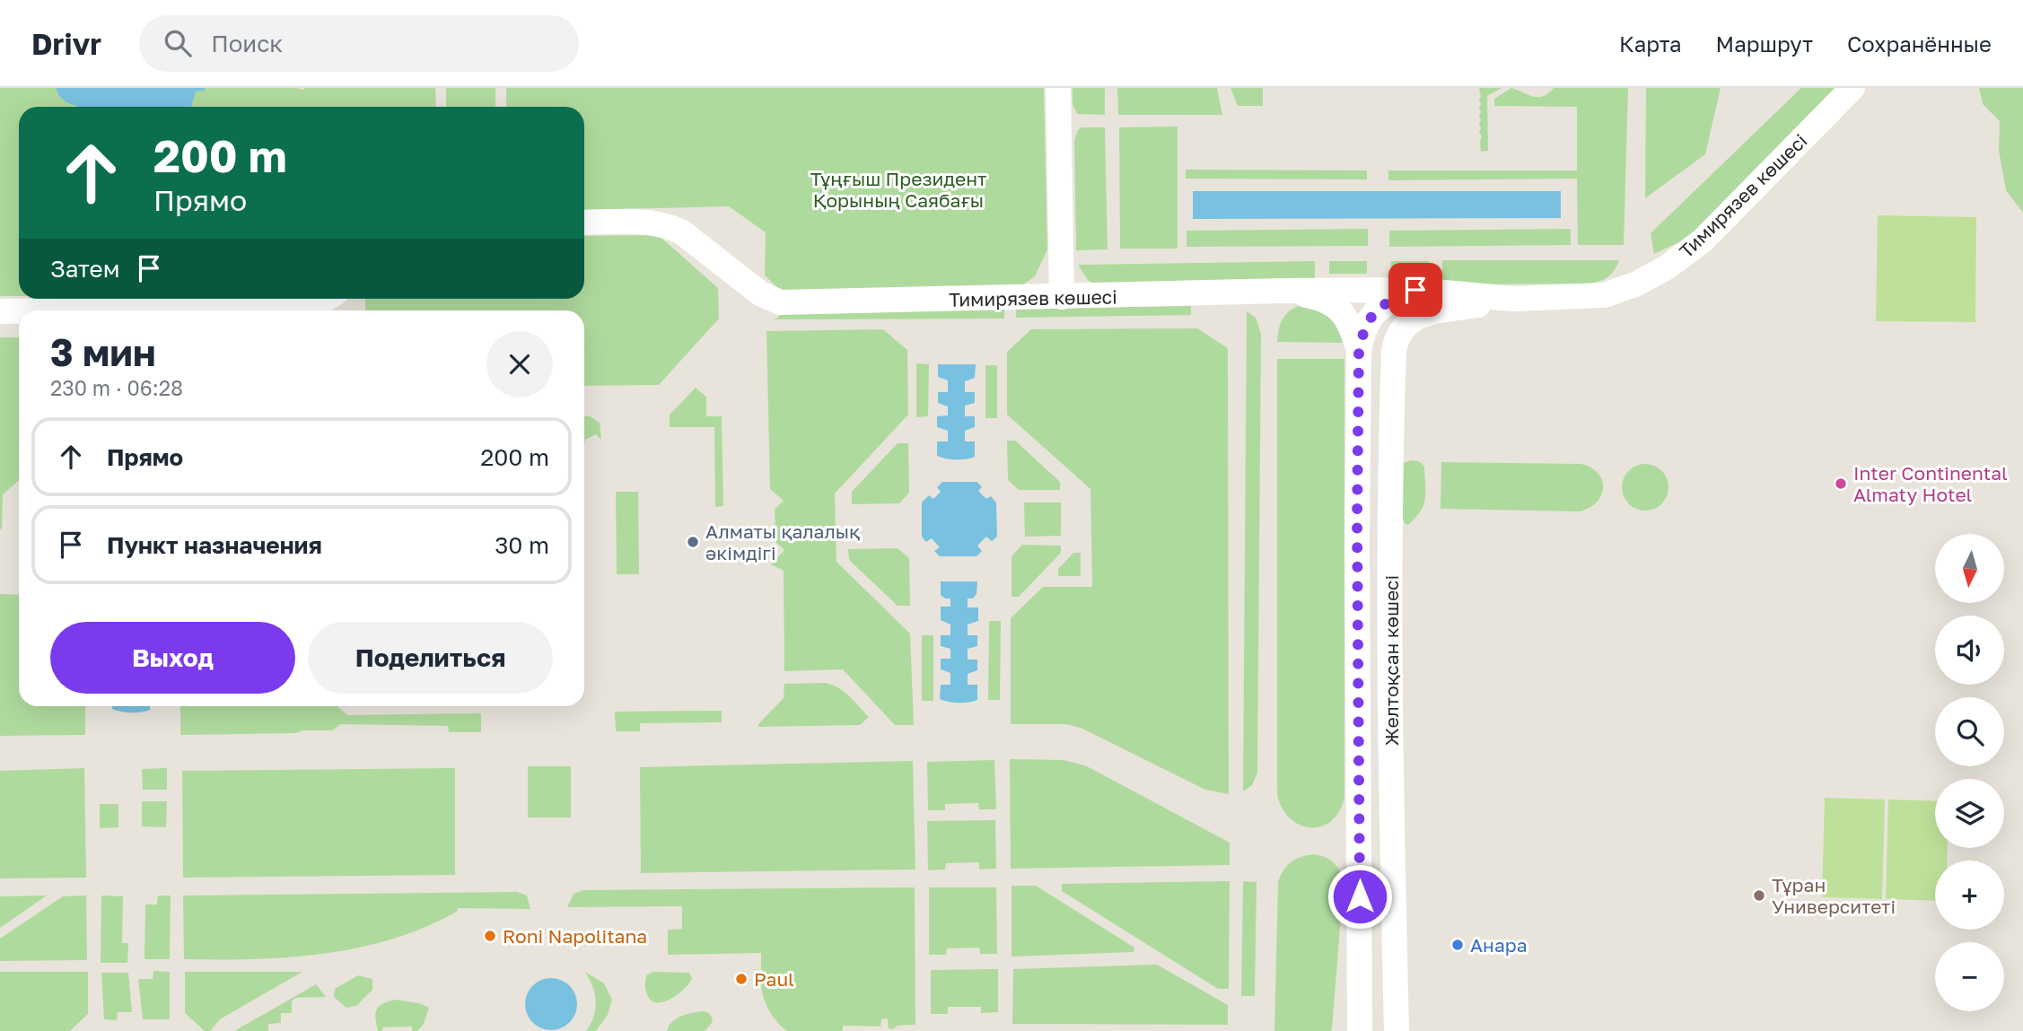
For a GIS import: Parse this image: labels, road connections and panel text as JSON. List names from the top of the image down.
{
  "streets": {
    "street": ["Тимирязев көшесі", "Желтоқсан көшесі"]
  },
  "crossings": [
    ["Тимирязев көшесі", "Желтоқсан көшесі"]
  ],
  "parks": ["Тұңғыш Президент Қорының Саябағы"],
  "places": [
    "Inter Continental Almaty Hotel",
    "Алматы қалалық әкімдігі",
    "Тұран Университеті",
    "Roni Napolitana",
    "Анара",
    "Paul"
  ],
  "north": "bottom",
  "page": {
    "header": "Drivr",
    "search": "Поиск",
    "nav": ["Карта", "Маршрут", "Сохранённые"],
    "turn": ["200 m", "Прямо"],
    "then": "Затем",
    "heading": ["3 мин", "230 m · 06:28"],
    "list": [
      {
        "name": "Прямо",
        "value": "200 m"
      },
      {
        "name": "Пункт назначения",
        "value": "30 m"
      }
    ],
    "map_buttons": ["+", "−"],
    "buttons": ["Выход", "Поделиться"]
  }
}
